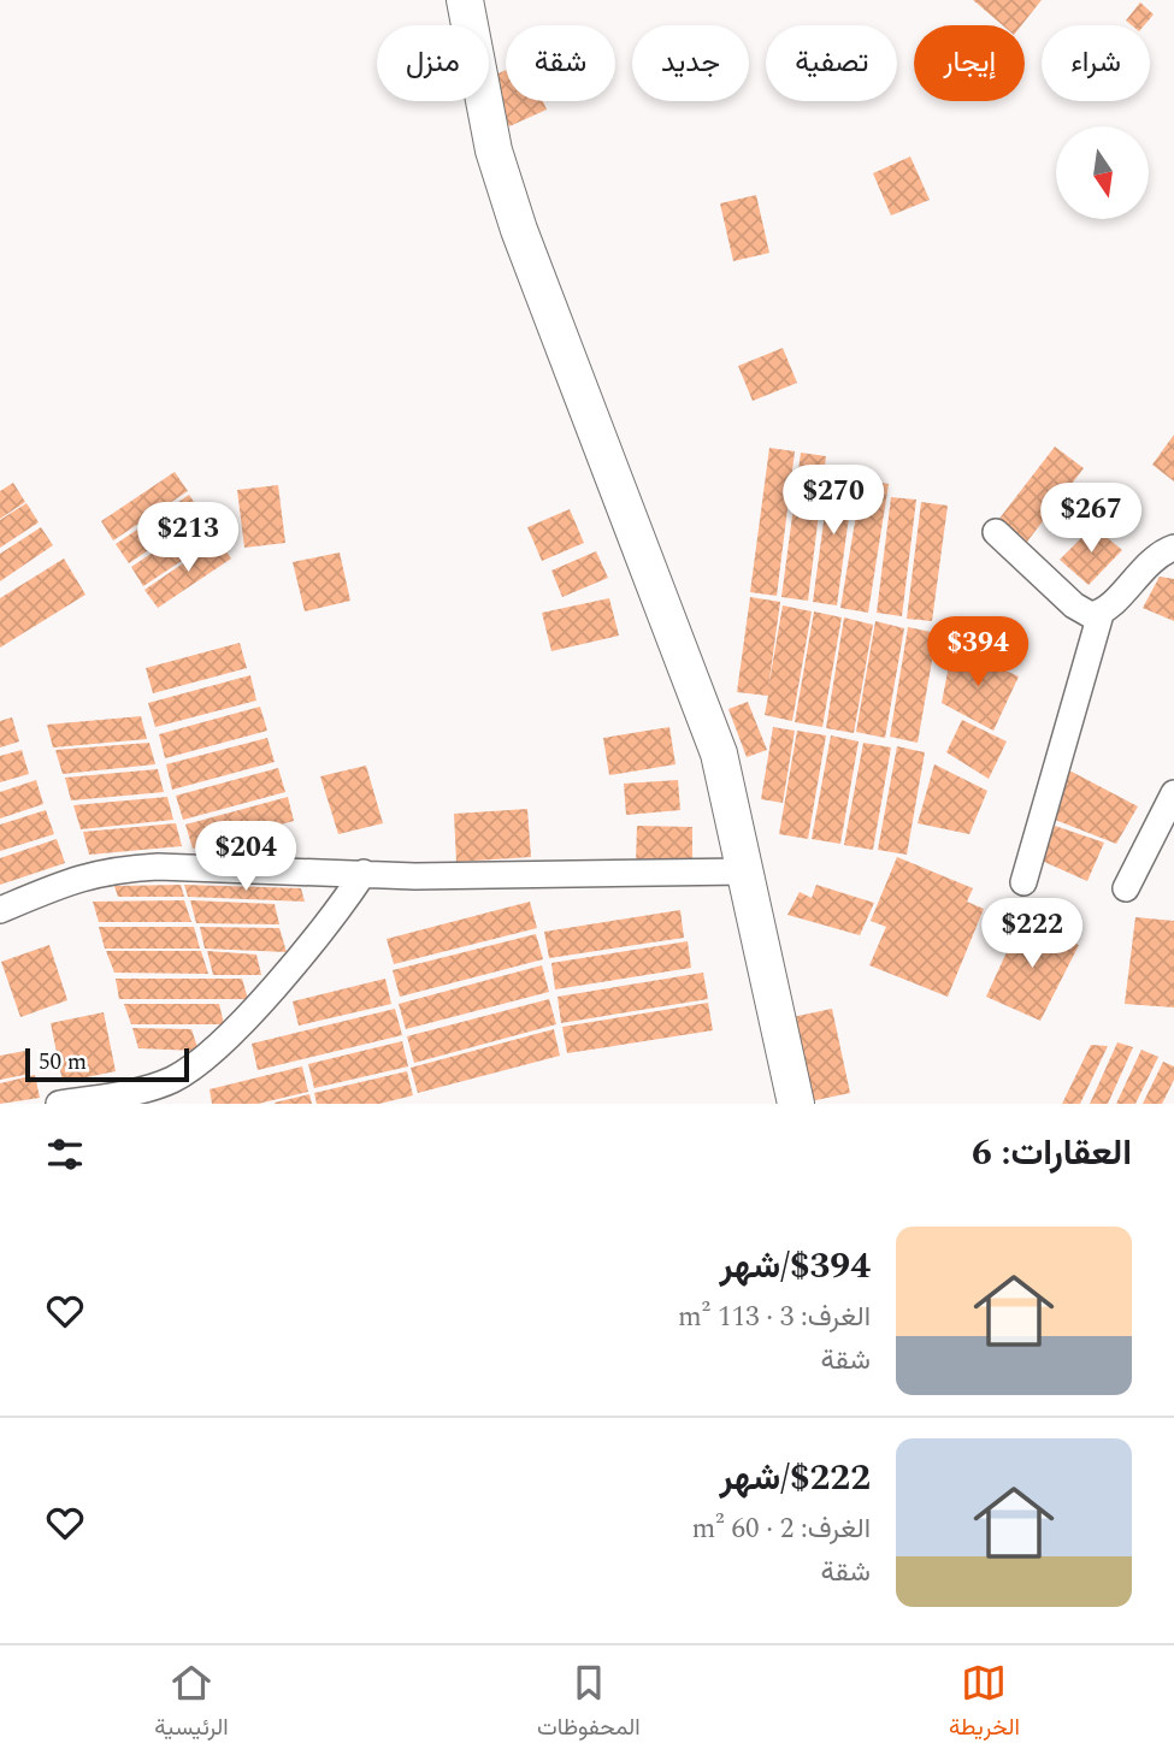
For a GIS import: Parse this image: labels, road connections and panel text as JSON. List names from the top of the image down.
{
  "scale_bar": "50 m",
  "north": "bottom",
  "page": {
    "chip": [
      "شراء",
      "إيجار",
      "تصفية",
      "جديد",
      "شقة",
      "منزل"
    ],
    "price": [
      "$270",
      "$267",
      "$213",
      "$394",
      "$204",
      "$222"
    ],
    "scale": "50 m",
    "heading": "العقارات: 6",
    "list": [
      {
        "name": "$394/شهر",
        "note": "الغرف: 3 · 113 m² · شقة"
      },
      {
        "name": "$222/شهر",
        "note": "الغرف: 2 · 60 m² · شقة"
      }
    ],
    "tabs": ["الخريطة", "المحفوظات", "الرئيسية"]
  }
}
